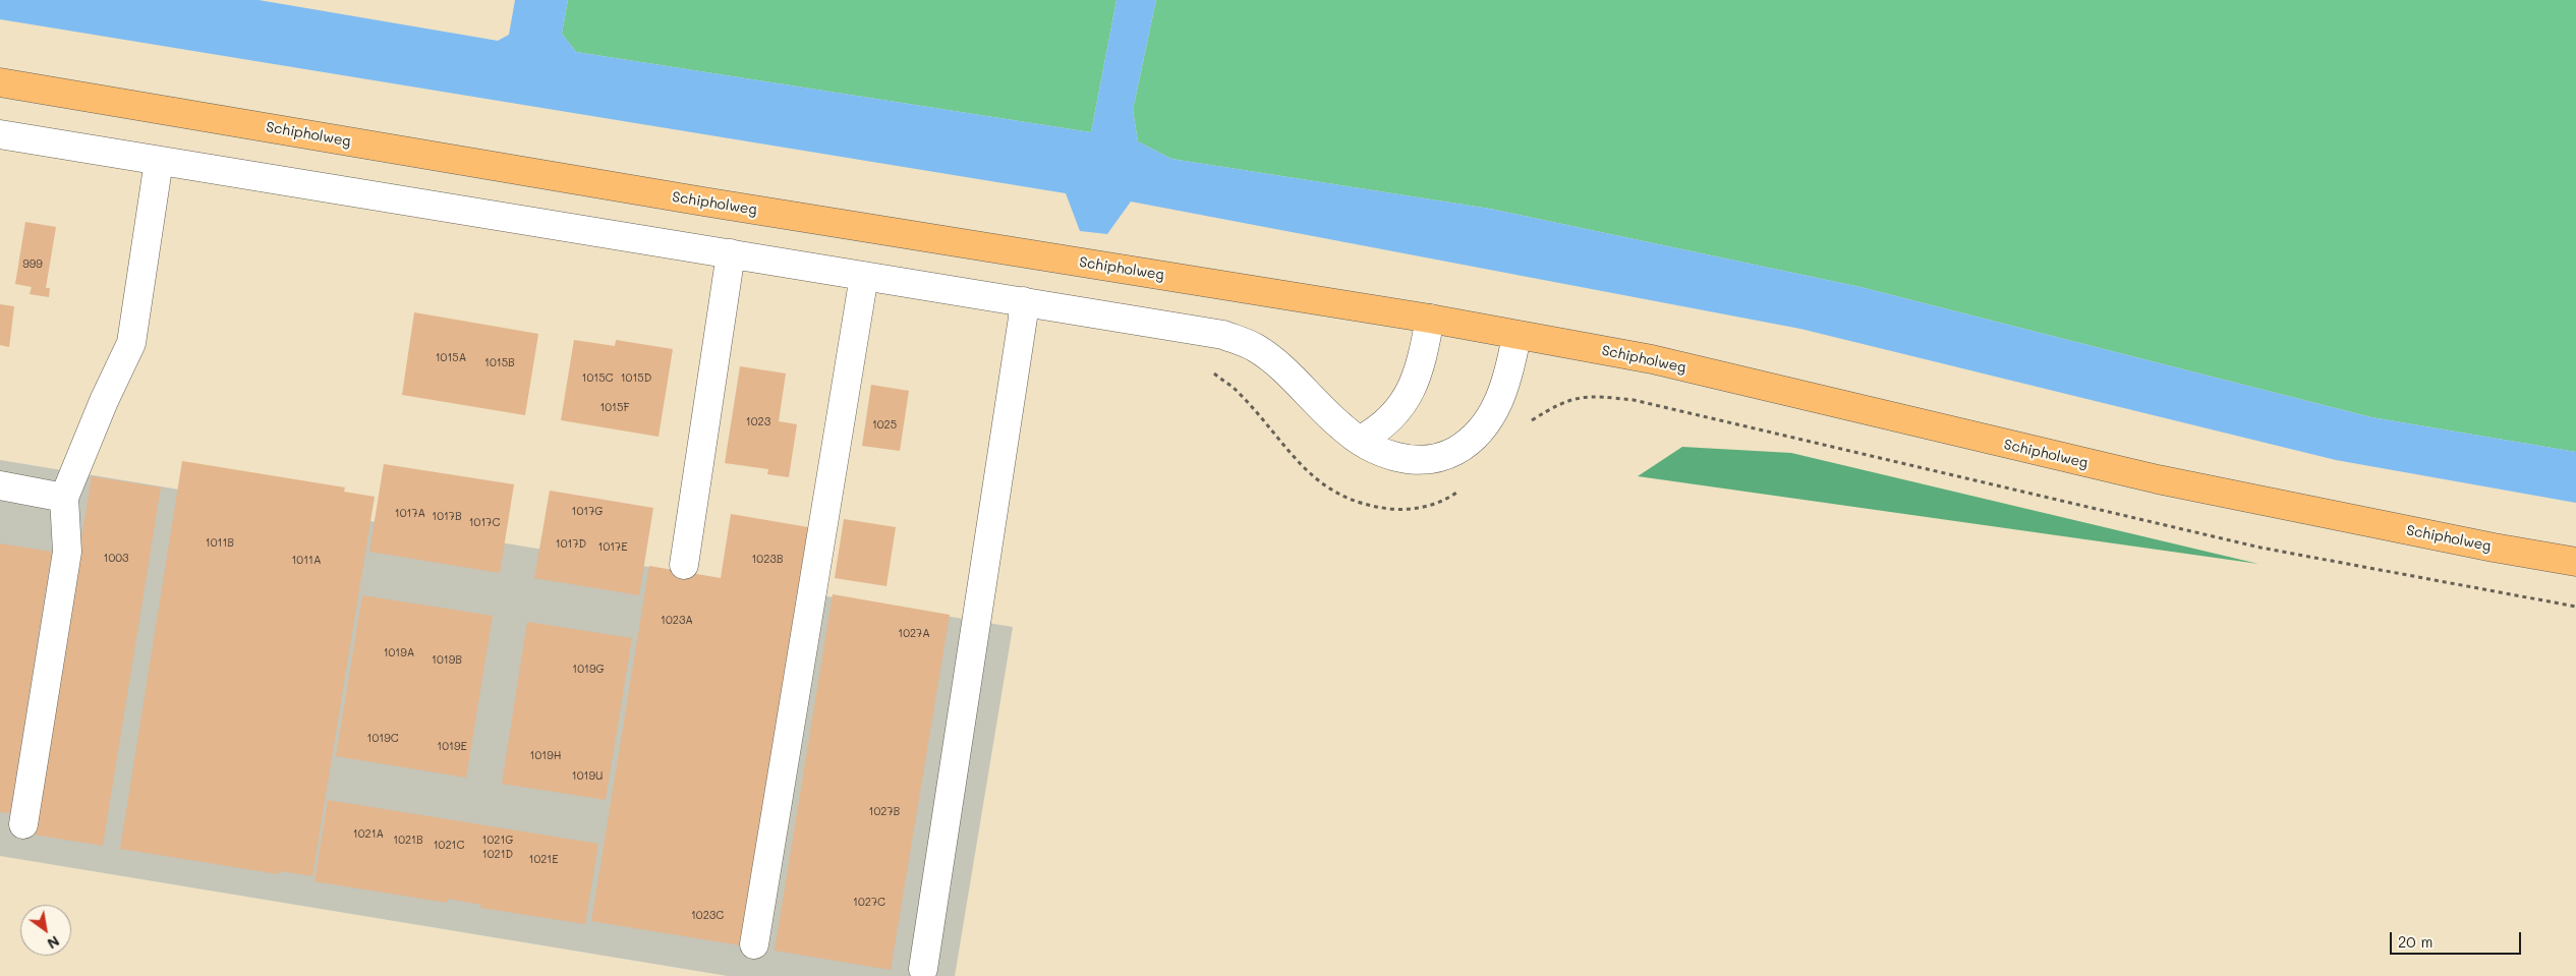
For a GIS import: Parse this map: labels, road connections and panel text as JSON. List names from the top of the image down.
{
  "streets": {
    "main road": ["Schipholweg"]
  },
  "house_numbers": [
    "999",
    "1015A",
    "1015B",
    "1015C",
    "1015D",
    "1015F",
    "1023",
    "1025",
    "1017G",
    "1017A",
    "1017B",
    "1017C",
    "1011B",
    "1017D",
    "1017E",
    "1003",
    "1023B",
    "1011A",
    "1023A",
    "1027A",
    "1019A",
    "1019B",
    "1019G",
    "1019C",
    "1019E",
    "1019H",
    "1019U",
    "1027B",
    "1021A",
    "1021B",
    "1021G",
    "1021C",
    "1021D",
    "1021E",
    "1027C",
    "1023C"
  ],
  "scale_bar": "20 m",
  "north": "bottom right"
}
